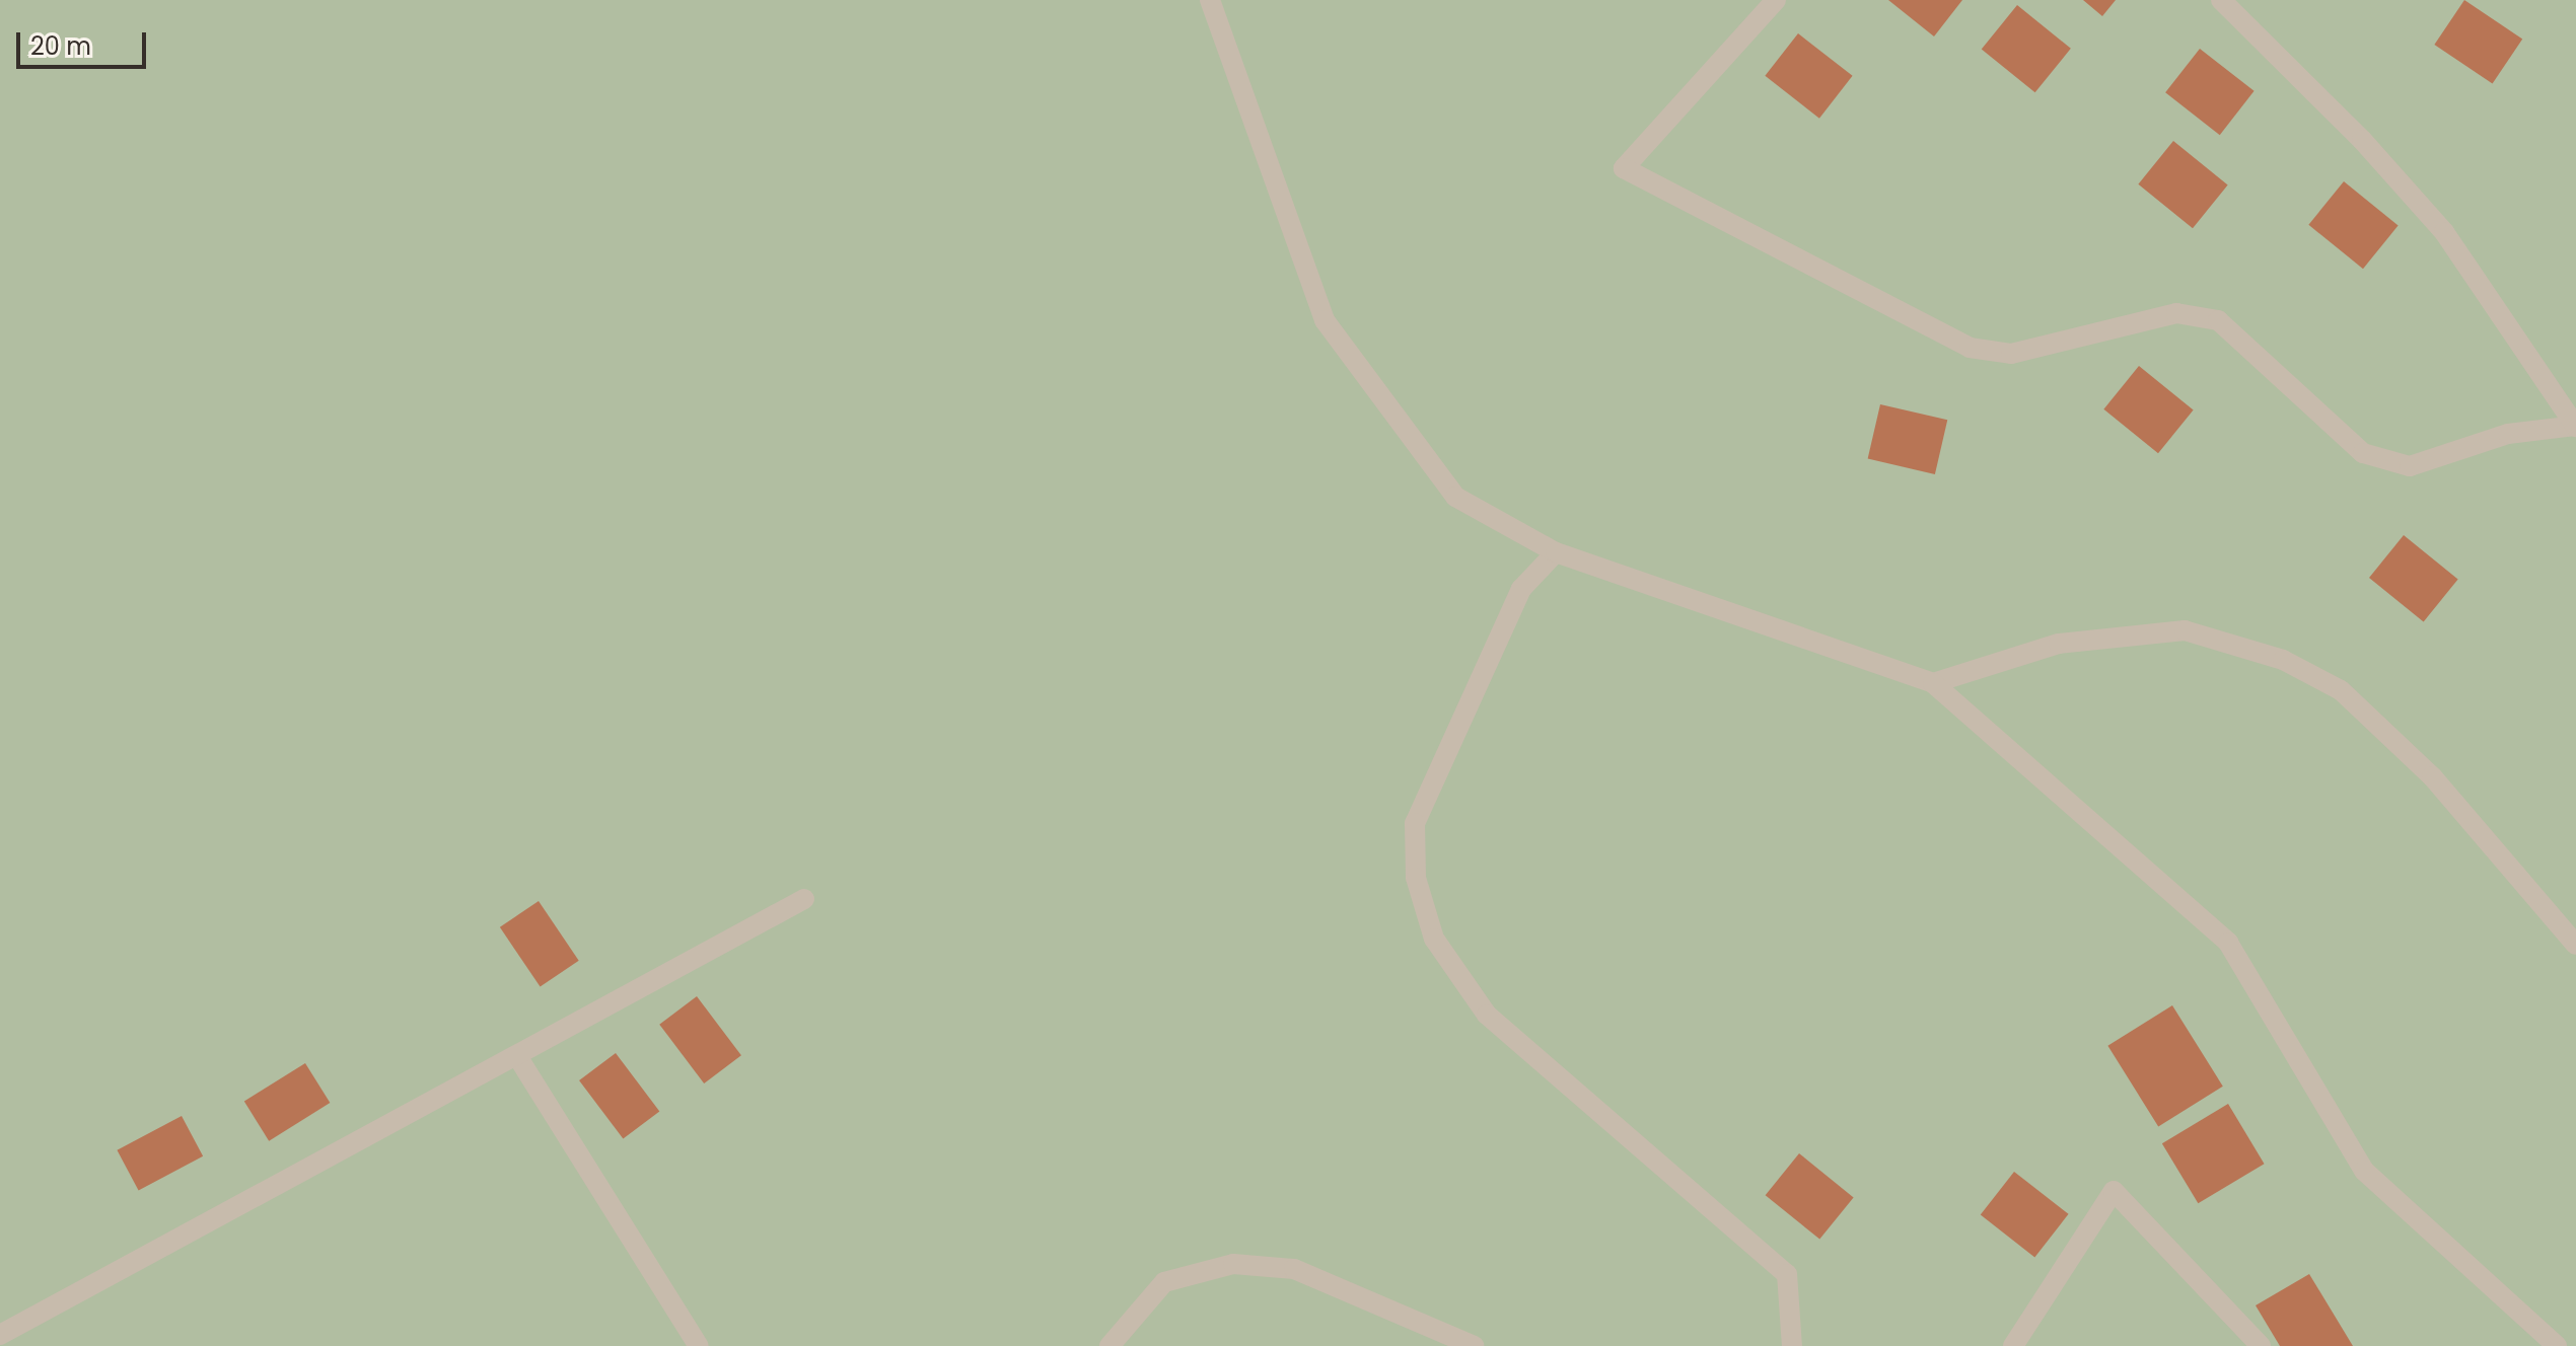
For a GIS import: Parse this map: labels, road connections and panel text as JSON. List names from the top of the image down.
{
  "scale_bar": "20 m"
}
